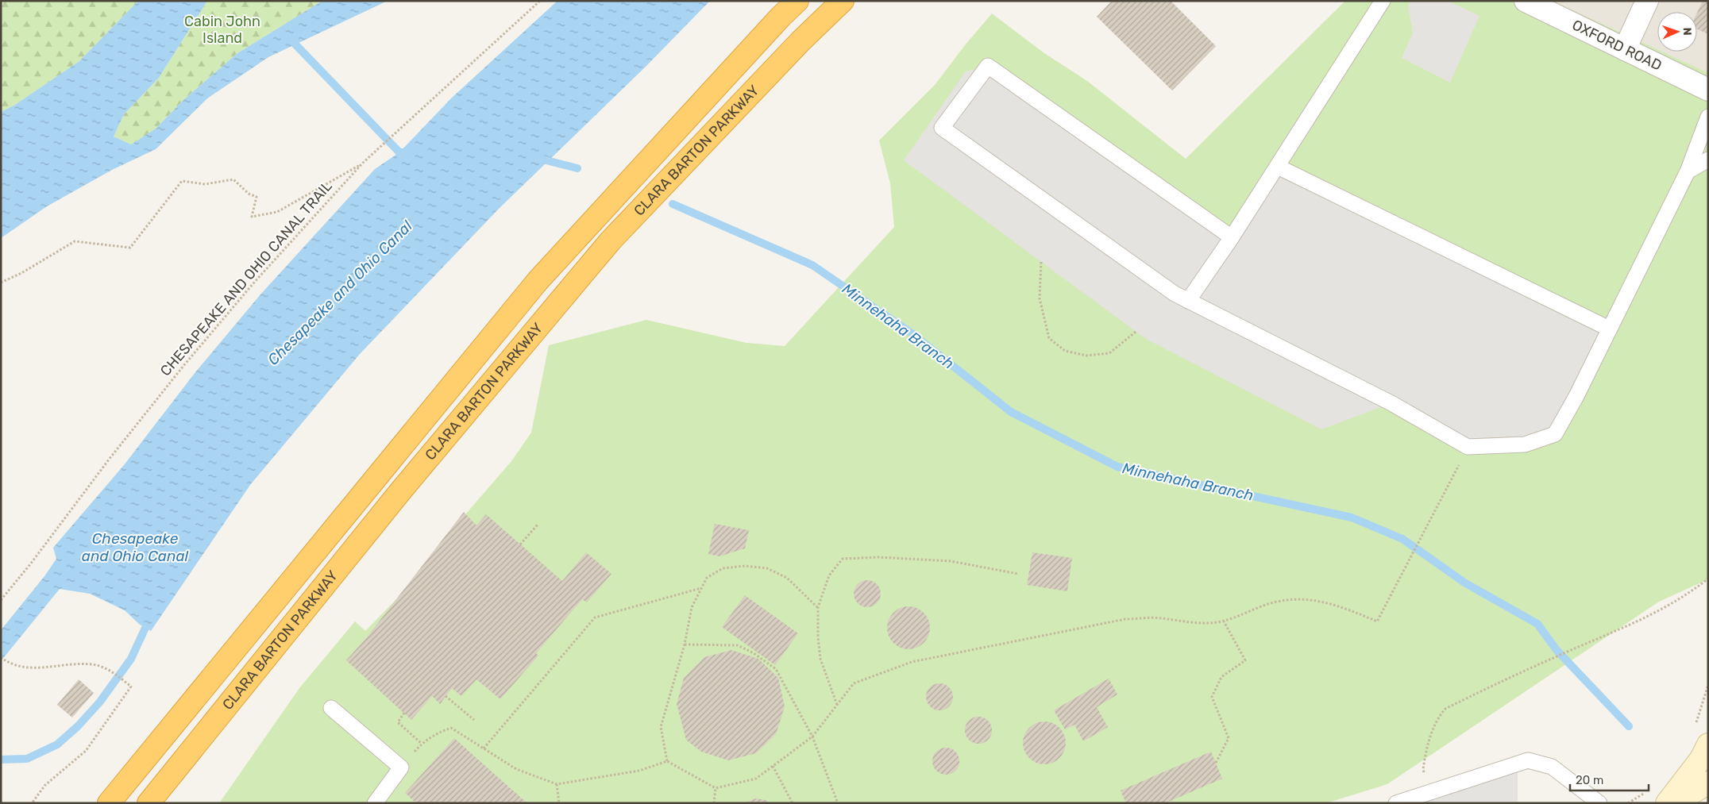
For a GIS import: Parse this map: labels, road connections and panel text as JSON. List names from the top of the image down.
{
  "streets": {
    "highway": ["CLARA BARTON PARKWAY"],
    "street": ["OXFORD ROAD"],
    "path": ["CHESAPEAKE AND OHIO CANAL TRAIL"]
  },
  "water": ["Chesapeake and Ohio Canal", "Minnehaha Branch"],
  "parks": ["Cabin John Island"],
  "scale_bar": "20 m",
  "north": "right"
}
